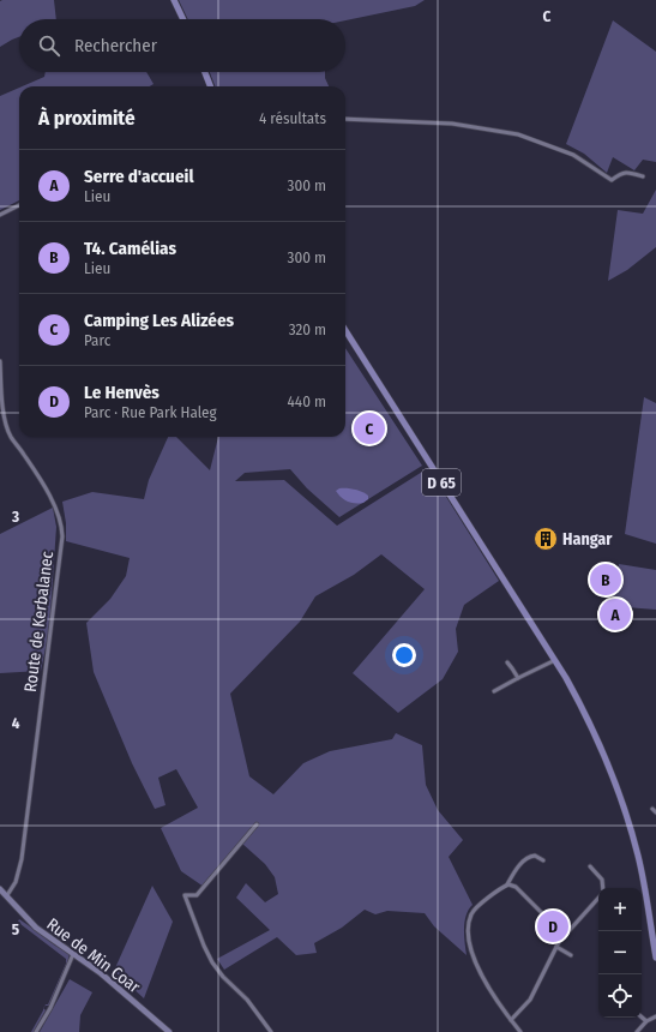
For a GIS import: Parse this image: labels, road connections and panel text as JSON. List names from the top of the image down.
{
  "streets": {
    "main road": ["D 65"],
    "street": ["Route de Kerbalanec", "Rue de Min Coar"]
  },
  "crossings": [
    ["Route de Kerbalanec", "Rue de Min Coar"]
  ],
  "places": {
    "building": ["Hangar"]
  },
  "page": {
    "search": "Rechercher",
    "heading": ["À proximité", "4 résultats"],
    "list": [
      {
        "mark": "A",
        "name": "Serre d'accueil",
        "note": "Lieu",
        "value": "300 m"
      },
      {
        "mark": "B",
        "name": "T4. Camélias",
        "note": "Lieu",
        "value": "300 m"
      },
      {
        "mark": "C",
        "name": "Camping Les Alizées",
        "note": "Parc",
        "value": "320 m"
      },
      {
        "mark": "D",
        "name": "Le Henvès",
        "note": "Parc · Rue Park Haleg",
        "value": "440 m"
      }
    ],
    "pins": [
      "C",
      "B",
      "A",
      "D"
    ],
    "map_buttons": ["+", "−"]
  },
  "grid": {
    "columns": ["C"],
    "rows": ["3", "4", "5"]
  }
}
